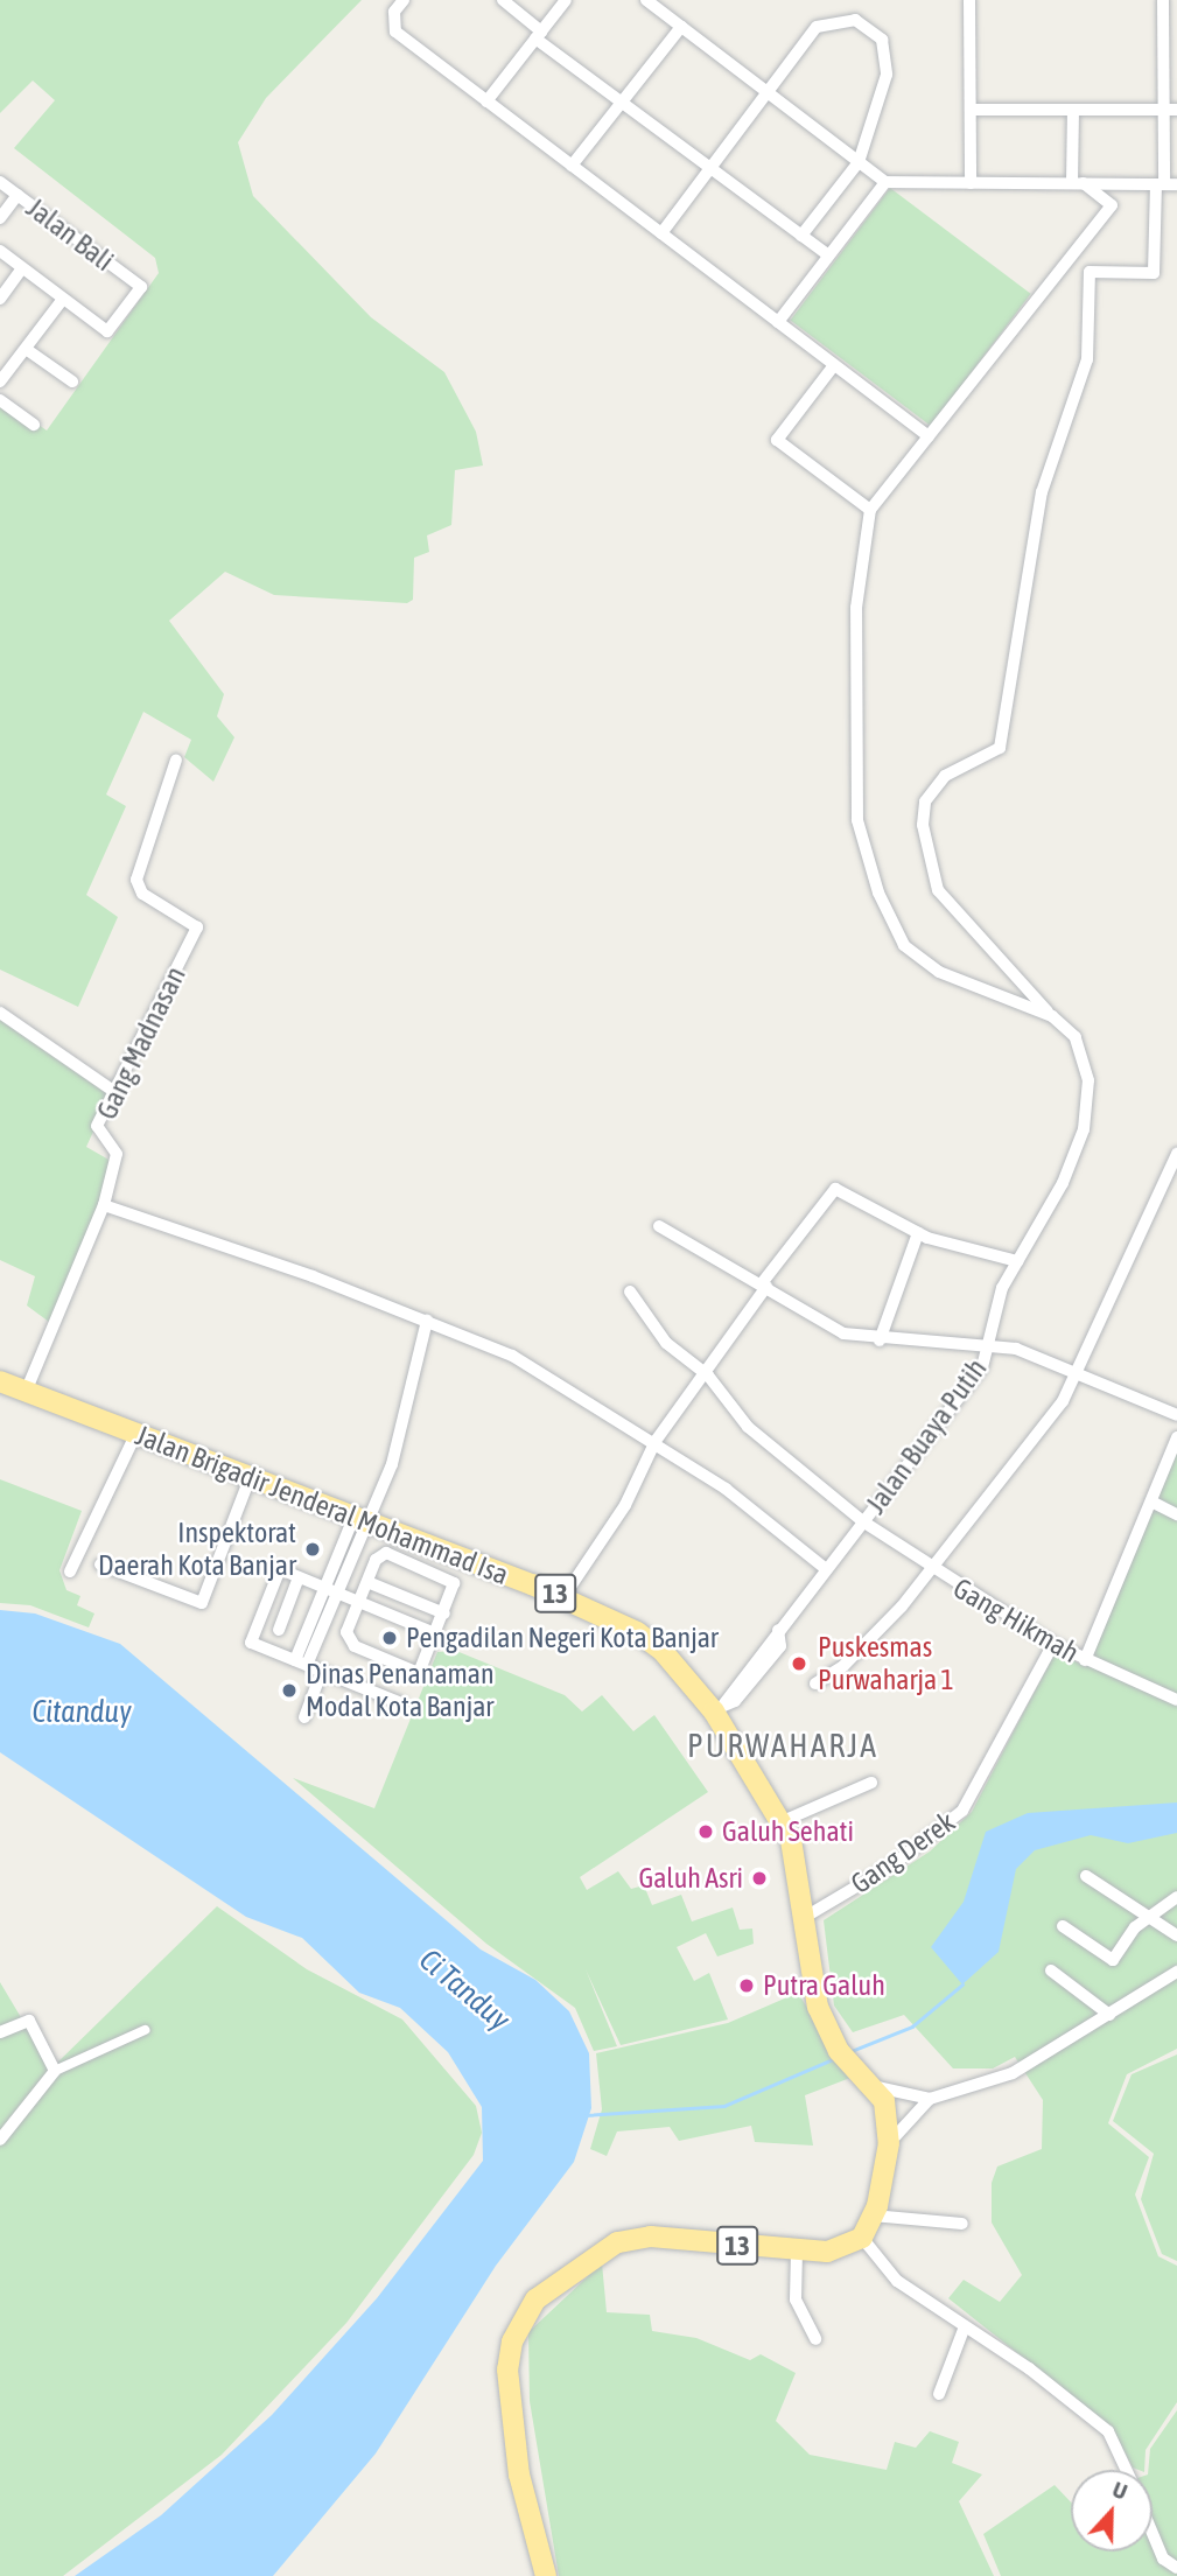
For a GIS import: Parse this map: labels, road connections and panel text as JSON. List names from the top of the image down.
{
  "streets": {
    "highway": ["Jalan Brigadir Jenderal Mohammad Isa", "13"],
    "street": [
      "Jalan Bali",
      "Gang Madnasan",
      "Jalan Buaya Putih",
      "Gang Hikmah",
      "Gang Derek"
    ]
  },
  "crossings": [
    ["Gang Madnasan", "Jalan Brigadir Jenderal Mohammad Isa"],
    ["Jalan Buaya Putih", "Jalan Brigadir Jenderal Mohammad Isa"],
    ["Jalan Buaya Putih", "Gang Hikmah"],
    ["Jalan Brigadir Jenderal Mohammad Isa", "Gang Derek"],
    ["Gang Hikmah", "Gang Derek"]
  ],
  "districts": ["PURWAHARJA"],
  "water": ["Citanduy", "Ci Tanduy"],
  "places": [
    "Inspektorat Daerah Kota Banjar",
    "Pengadilan Negeri Kota Banjar",
    "Puskesmas Purwaharja 1",
    "Dinas Penanaman Modal Kota Banjar",
    "Galuh Sehati",
    "Galuh Asri",
    "Putra Galuh"
  ],
  "north": "top"
}
